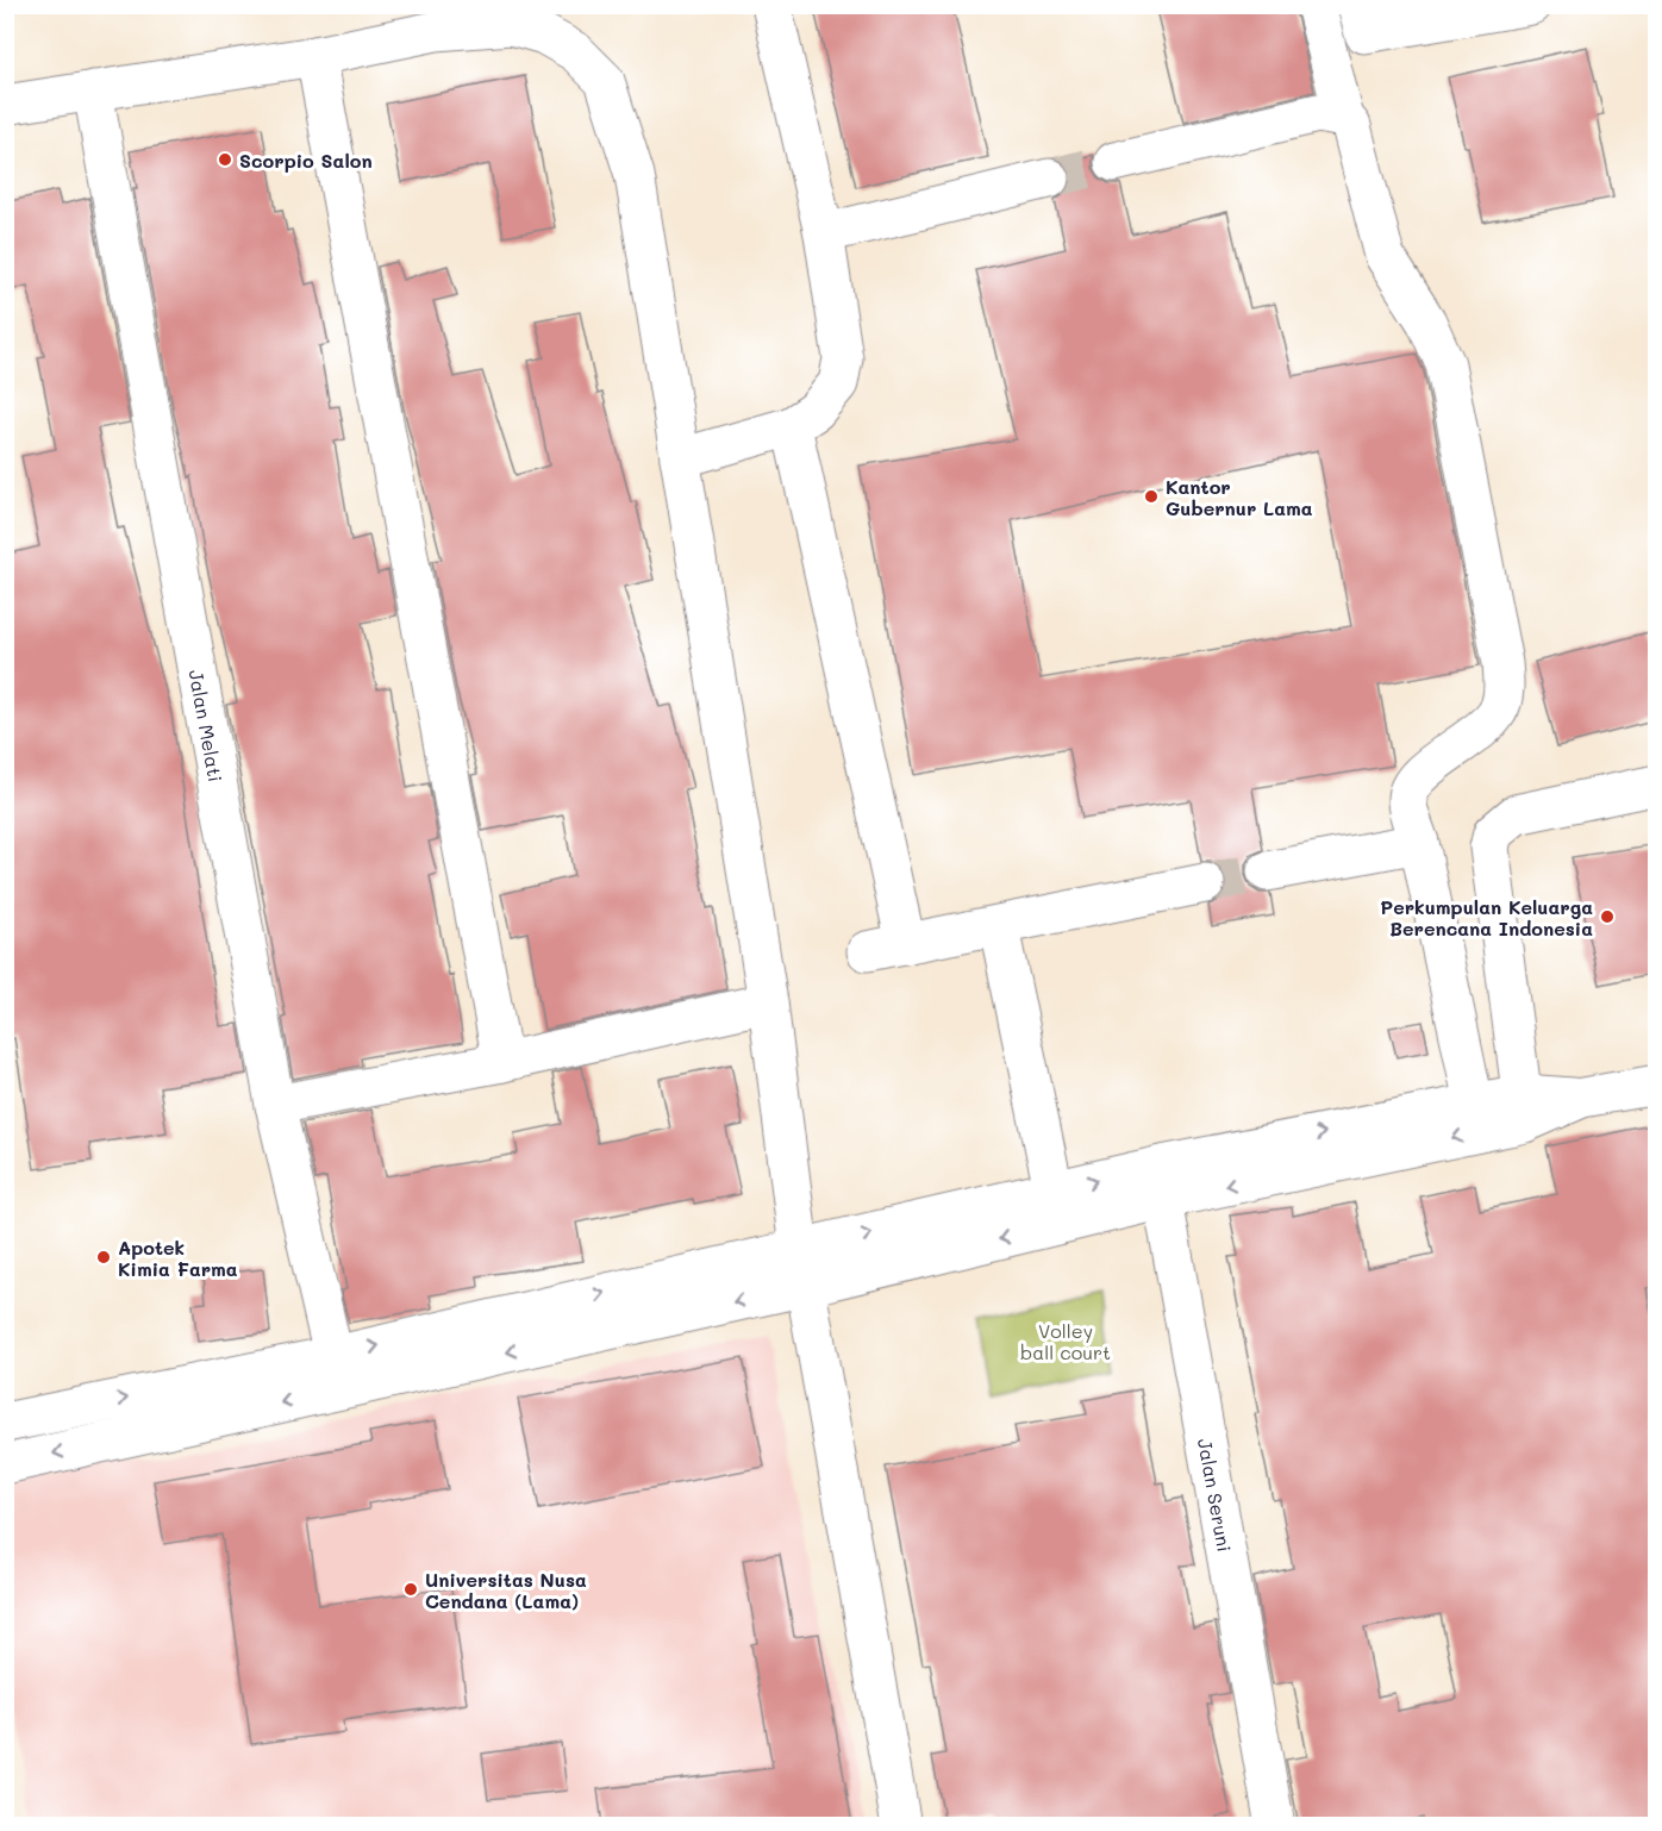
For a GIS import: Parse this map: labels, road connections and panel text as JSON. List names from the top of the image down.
{
  "streets": {
    "street": ["Jalan Melati", "Jalan Seruni"]
  },
  "parks": ["Volley ball court"],
  "places": [
    "Scorpio Salon",
    "Kantor Gubernur Lama",
    "Perkumpulan Keluarga Berencana Indonesia",
    "Apotek Kimia Farma",
    "Universitas Nusa Cendana (Lama)"
  ]
}
